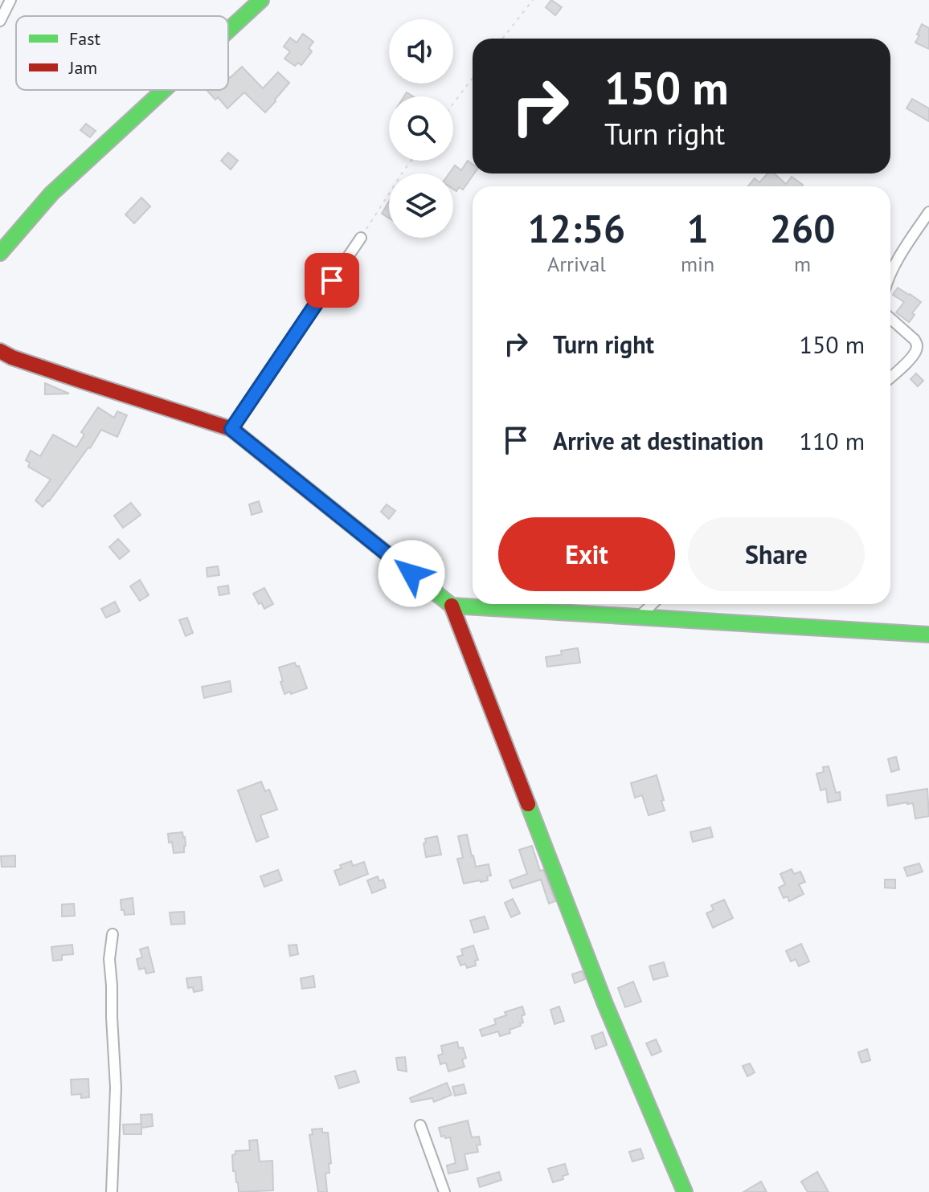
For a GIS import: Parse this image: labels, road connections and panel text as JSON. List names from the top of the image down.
{
  "legend": ["Fast", "Jam"],
  "page": {
    "turn": ["150 m", "Turn right"],
    "eta": [
      "12:56",
      "Arrival",
      "1",
      "min",
      "260",
      "m"
    ],
    "list": [
      {
        "name": "Turn right",
        "value": "150 m"
      },
      {
        "name": "Arrive at destination",
        "value": "110 m"
      }
    ],
    "buttons": ["Exit", "Share"]
  }
}
